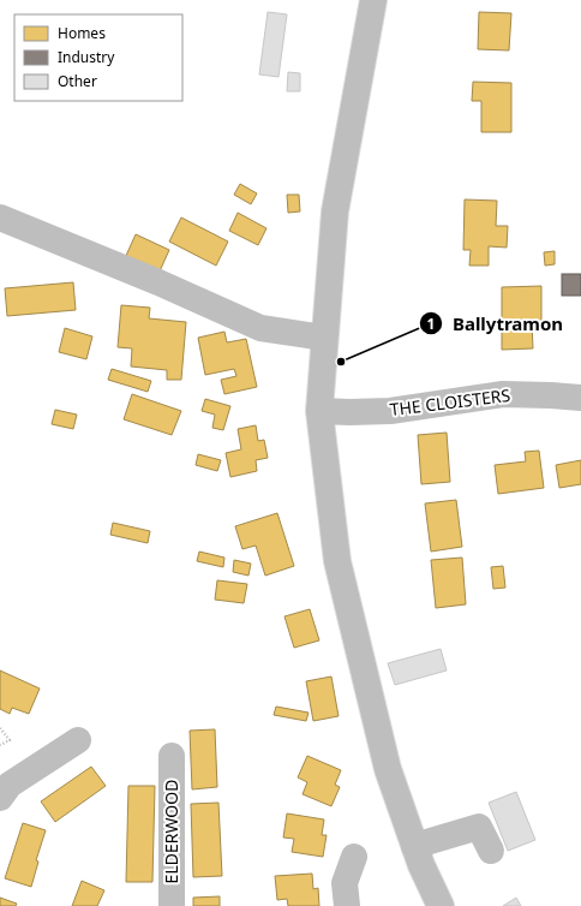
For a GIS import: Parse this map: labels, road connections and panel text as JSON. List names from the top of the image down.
{
  "streets": {
    "main road": ["THE CLOISTERS", "ELDERWOOD"]
  },
  "places": ["Ballytramon"],
  "legend": ["Homes", "Industry", "Other"]
}
